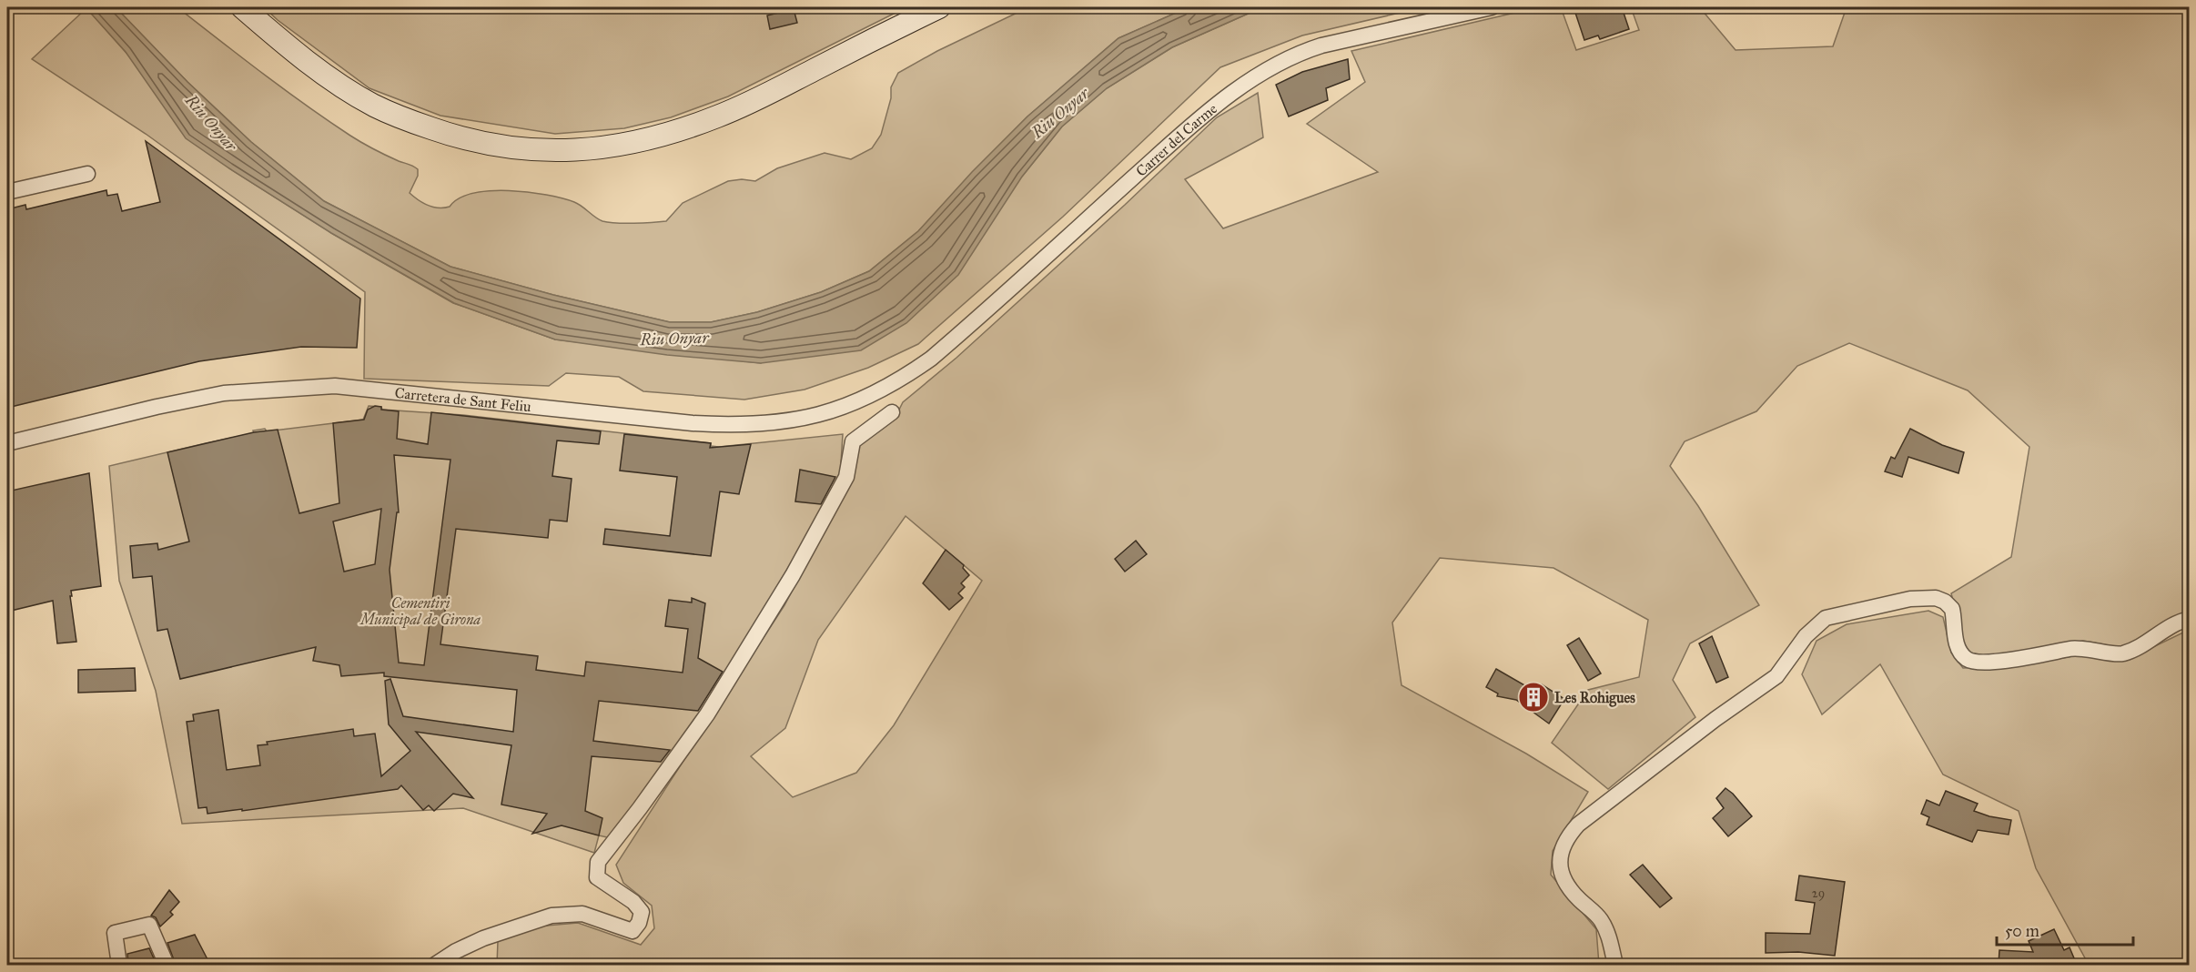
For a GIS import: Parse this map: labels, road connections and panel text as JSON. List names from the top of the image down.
{
  "streets": {
    "street": ["Carrer del Carme", "Carretera de Sant Feliu"]
  },
  "crossings": [
    ["Carrer del Carme", "Carretera de Sant Feliu"]
  ],
  "water": ["Riu Onyar"],
  "parks": ["Cementiri Municipal de Girona"],
  "places": {
    "building": ["Les Rohigues"]
  },
  "house_numbers": ["29"],
  "scale_bar": "50 m"
}
